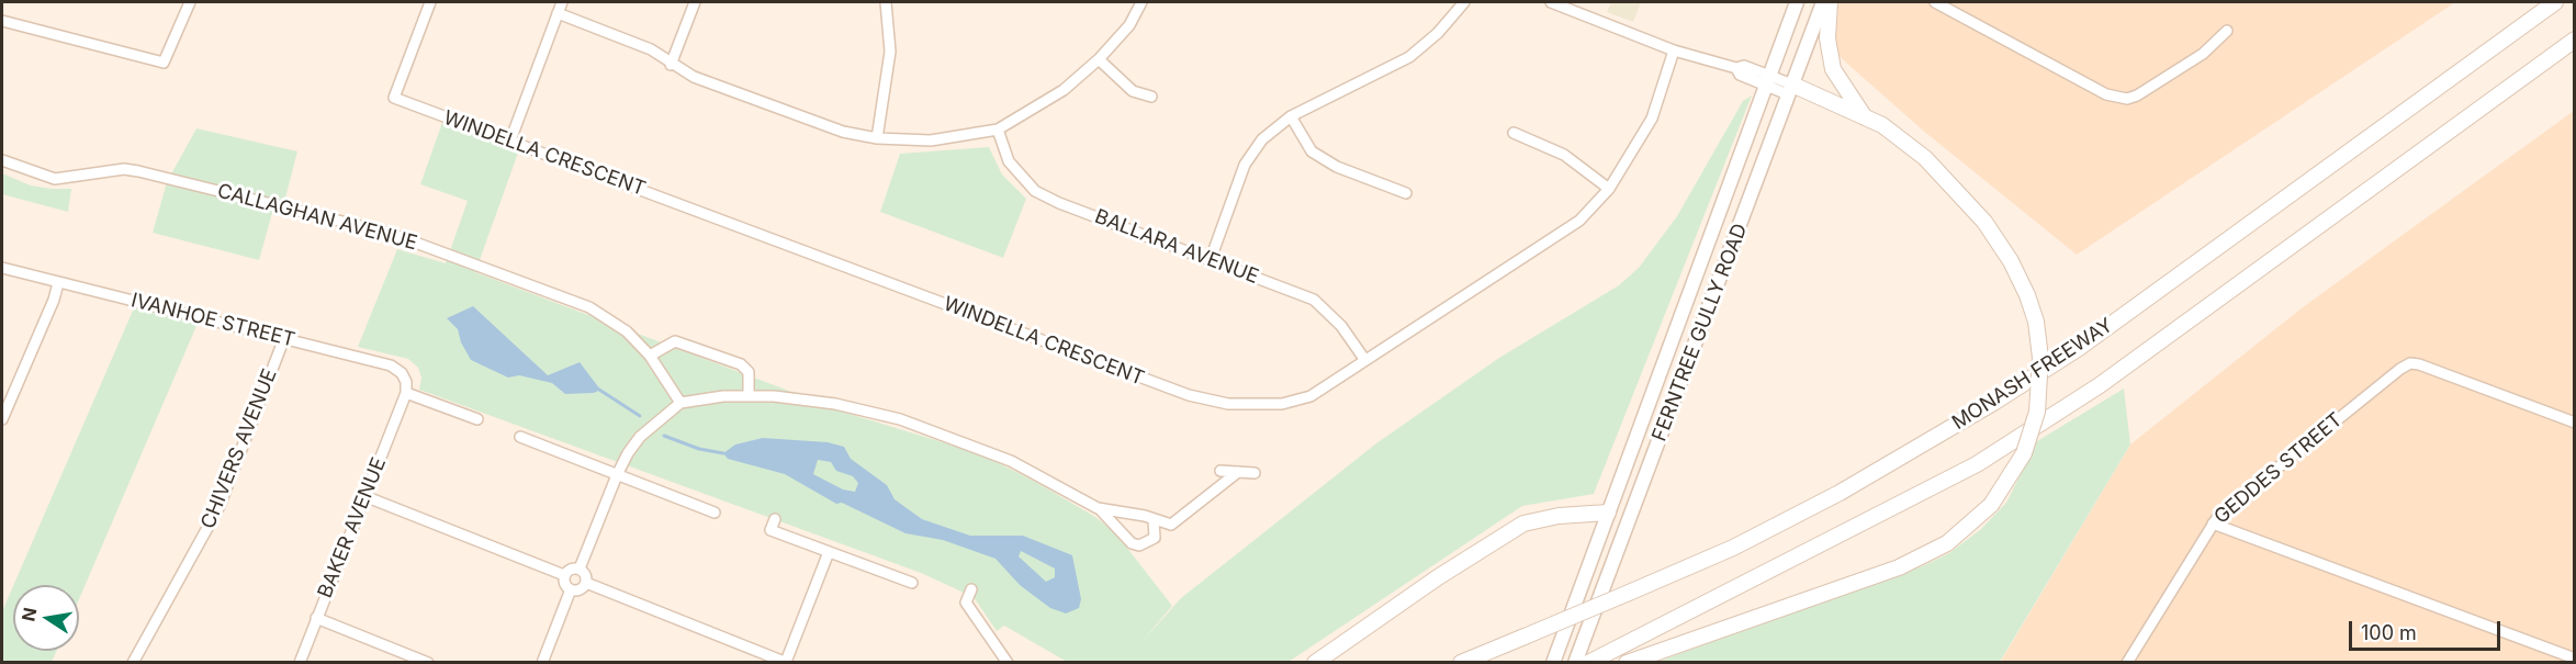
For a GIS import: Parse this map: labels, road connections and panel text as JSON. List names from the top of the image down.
{
  "streets": {
    "highway": ["MONASH FREEWAY"],
    "main road": ["FERNTREE GULLY ROAD"],
    "street": [
      "WINDELLA CRESCENT",
      "CALLAGHAN AVENUE",
      "BALLARA AVENUE",
      "IVANHOE STREET",
      "CHIVERS AVENUE",
      "GEDDES STREET",
      "BAKER AVENUE"
    ]
  },
  "crossings": [
    ["WINDELLA CRESCENT", "BALLARA AVENUE"],
    ["IVANHOE STREET", "CHIVERS AVENUE"],
    ["IVANHOE STREET", "BAKER AVENUE"]
  ],
  "scale_bar": "100 m",
  "north": "left"
}
